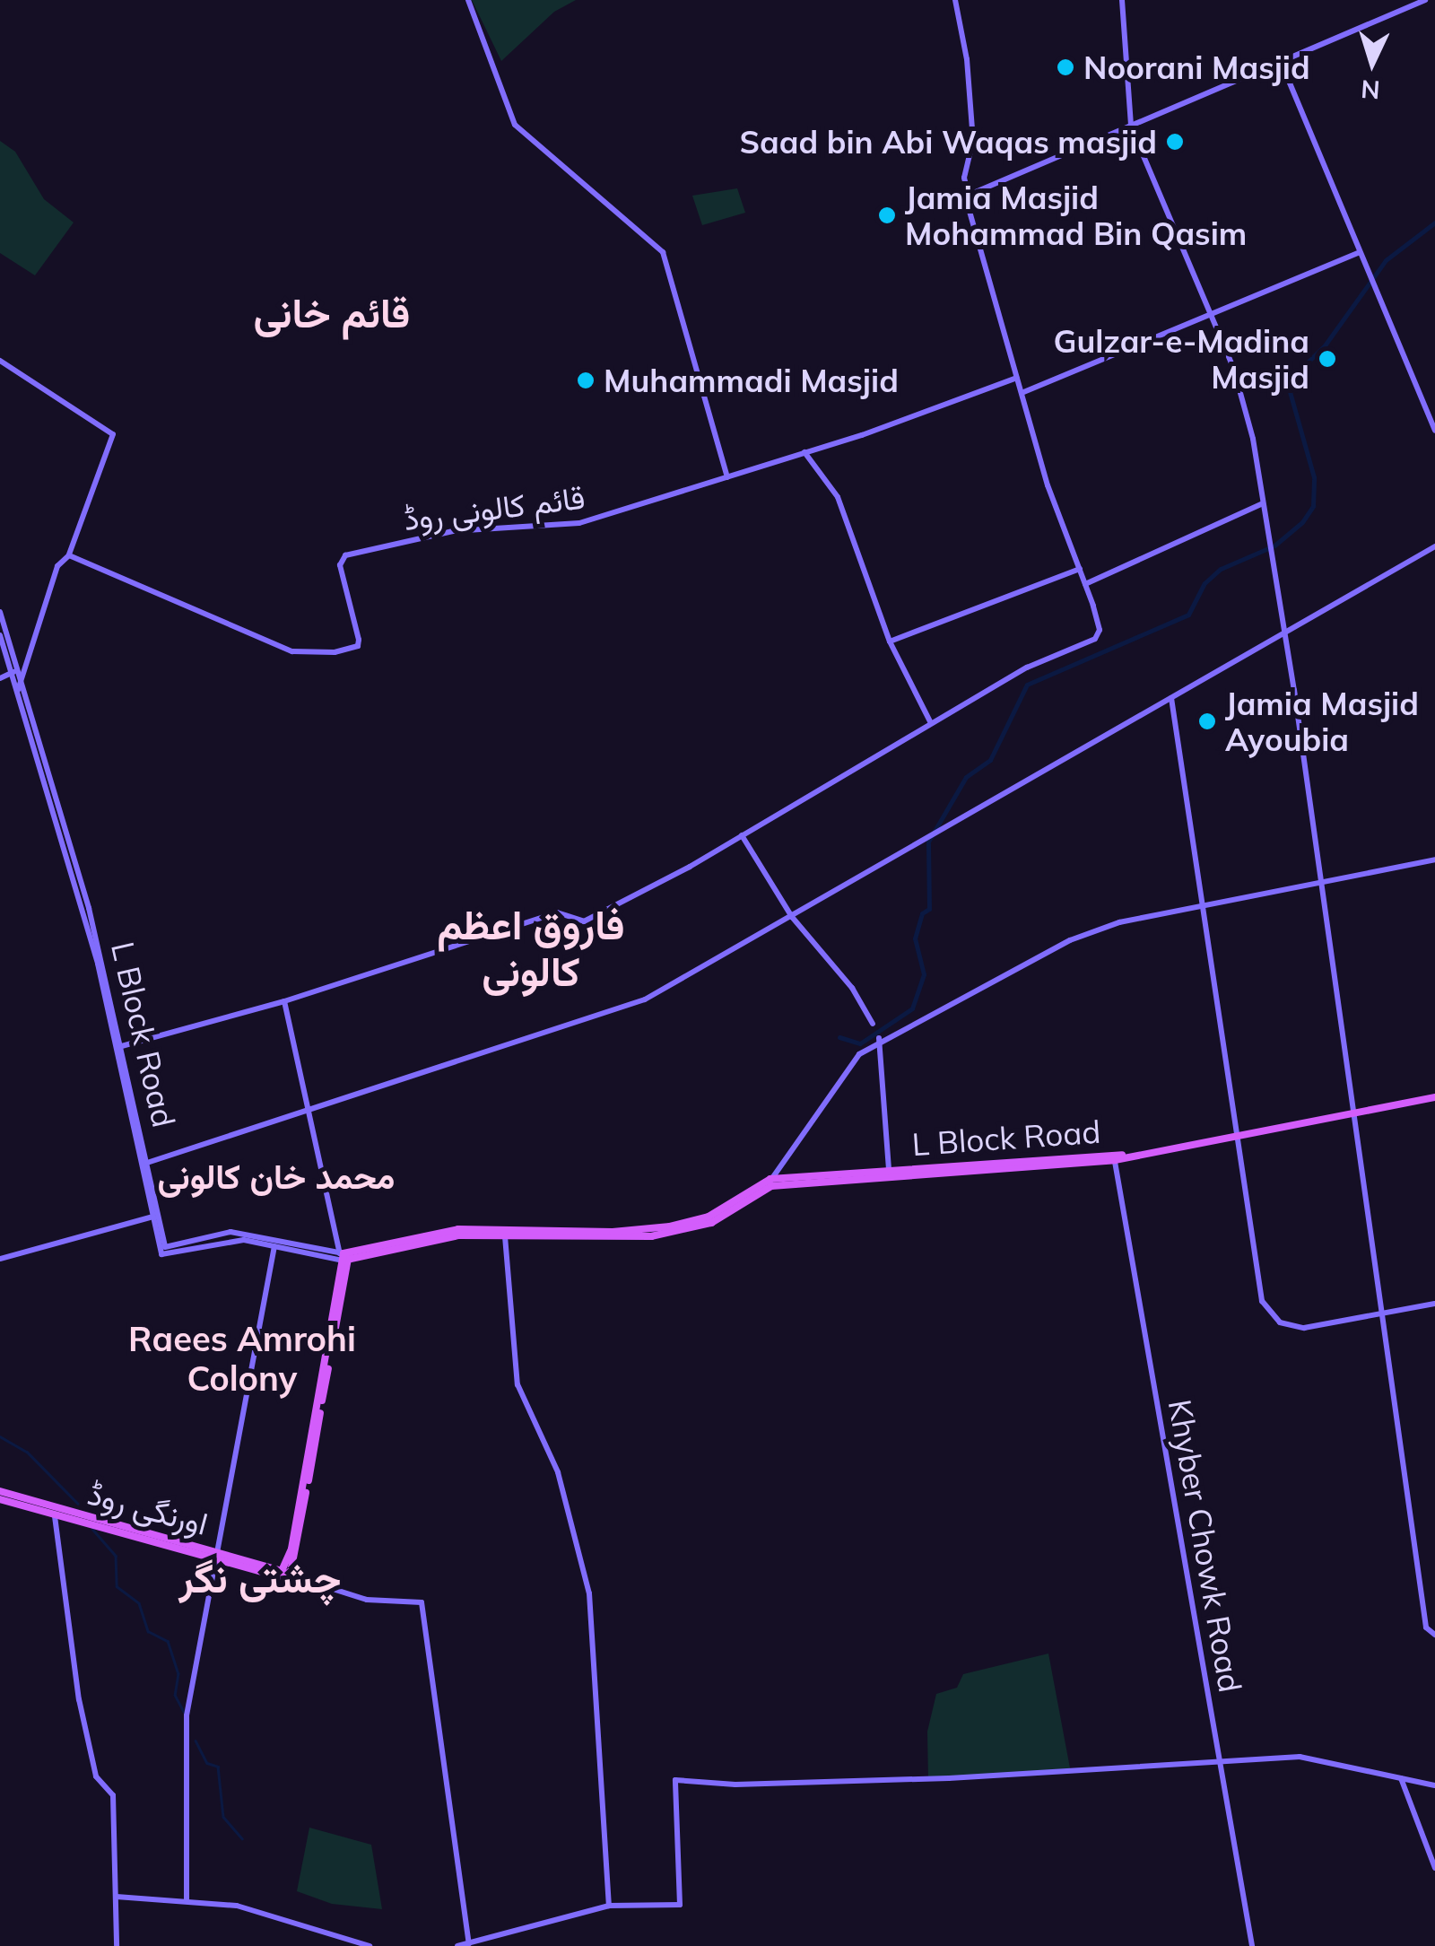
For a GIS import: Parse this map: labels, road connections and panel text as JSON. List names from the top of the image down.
{
  "streets": {
    "main road": ["L Block Road", "اورنگی روڈ"],
    "street": ["قائم کالونی روڈ", "Khyber Chowk Road"]
  },
  "crossings": [
    ["L Block Road", "اورنگی روڈ"],
    ["L Block Road", "Khyber Chowk Road"]
  ],
  "districts": [
    "قائم خانى",
    "فاروق اعظم کالونی",
    "محمد خان کالونی",
    "Raees Amrohi Colony",
    "چشتی نگر"
  ],
  "places": [
    "Noorani Masjid",
    "Saad bin Abi Waqas masjid",
    "Jamia Masjid Mohammad Bin Qasim",
    "Gulzar-e-Madina Masjid",
    "Muhammadi Masjid",
    "Jamia Masjid Ayoubia"
  ],
  "north": "bottom"
}
